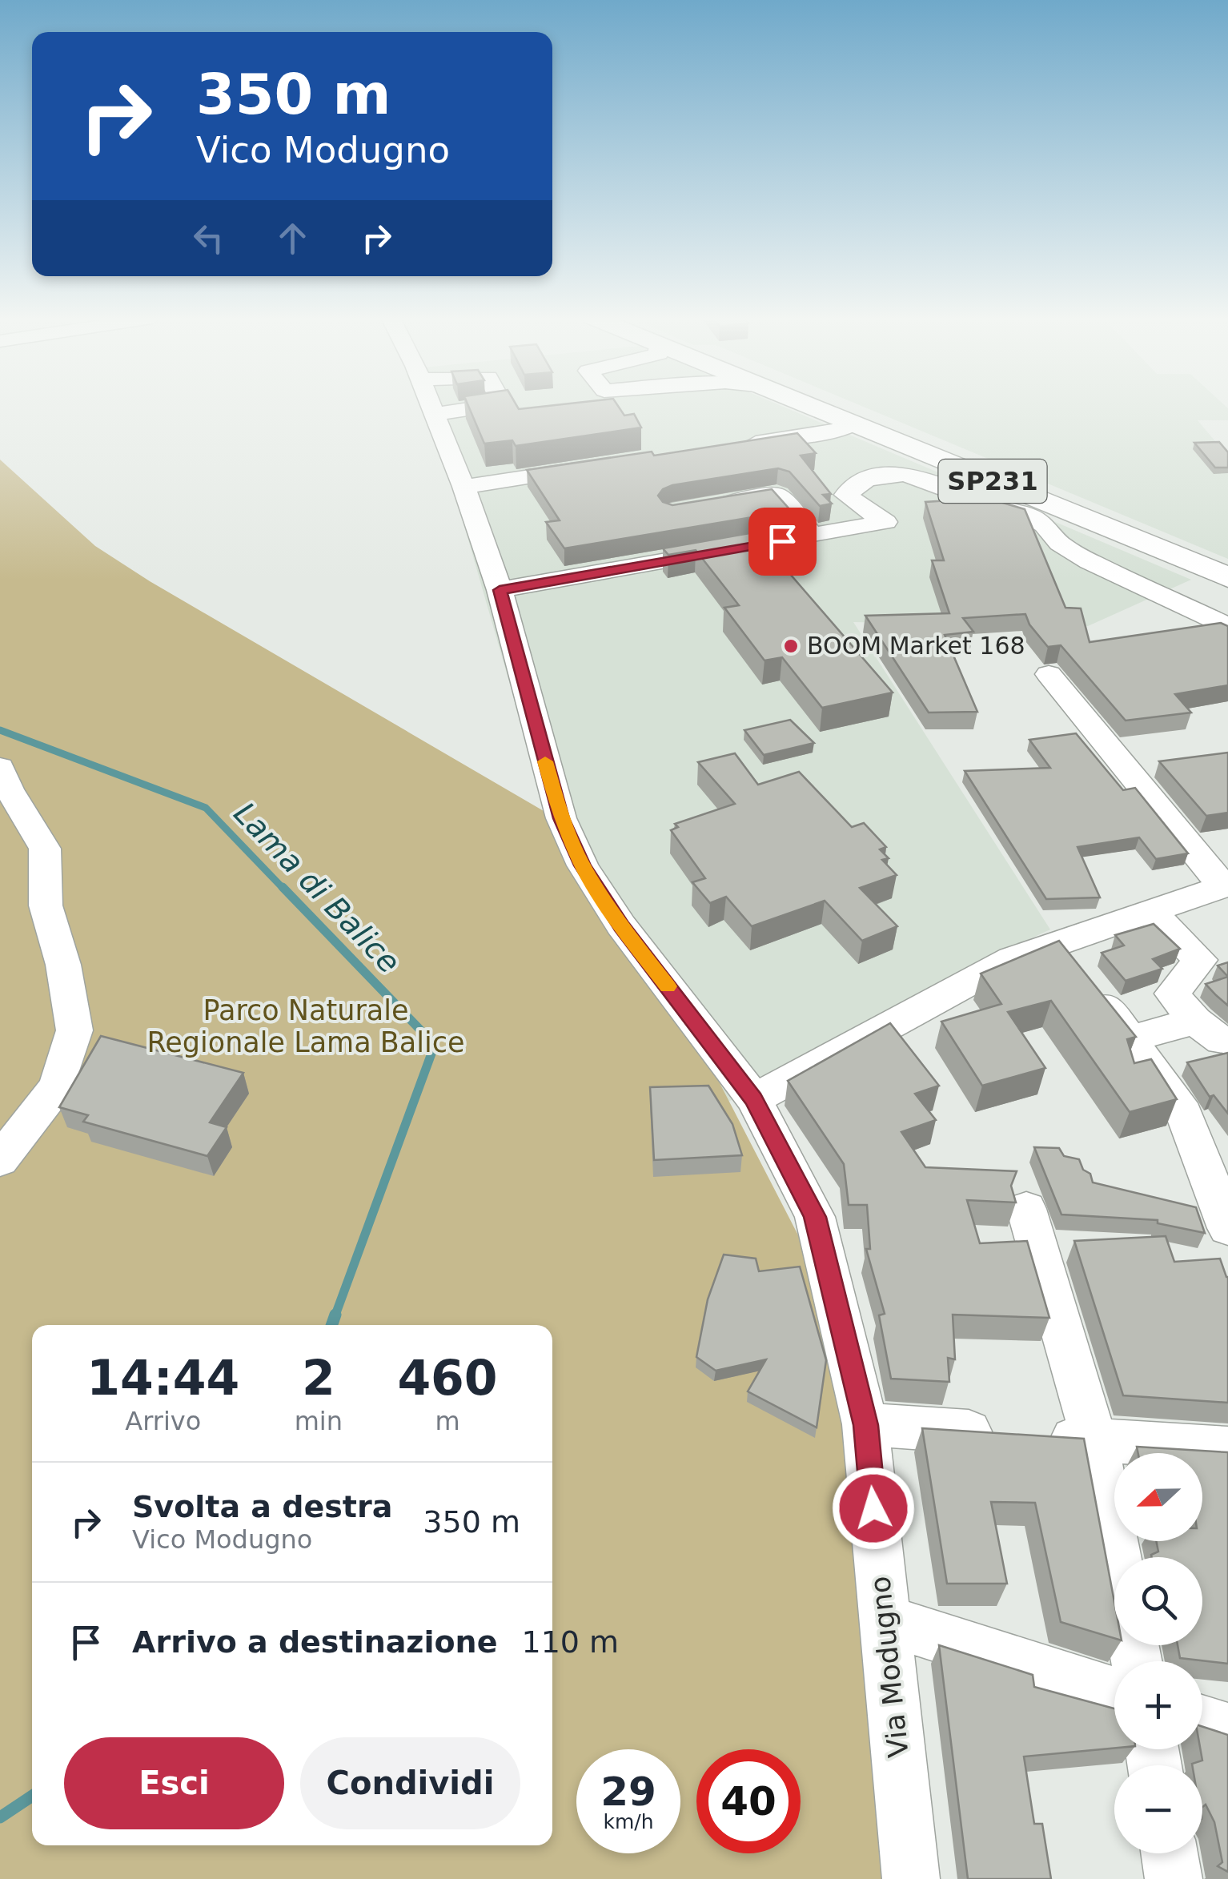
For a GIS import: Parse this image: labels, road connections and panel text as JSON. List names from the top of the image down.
{
  "streets": {
    "main road": ["SP231"],
    "street": ["Via Modugno"]
  },
  "water": ["Lama di Balice"],
  "parks": ["Parco Naturale Regionale Lama Balice"],
  "places": ["BOOM Market 168"],
  "north": "left",
  "page": {
    "turn": ["350 m", "Vico Modugno"],
    "eta": [
      "14:44",
      "Arrivo",
      "2",
      "min",
      "460",
      "m"
    ],
    "map_buttons": ["+", "−"],
    "list": [
      {
        "name": "Svolta a destra",
        "note": "Vico Modugno",
        "value": "350 m"
      },
      {
        "name": "Arrivo a destinazione",
        "value": "110 m"
      }
    ],
    "buttons": ["Esci", "Condividi"],
    "speed": "29 km/h",
    "limit": "40"
  }
}
